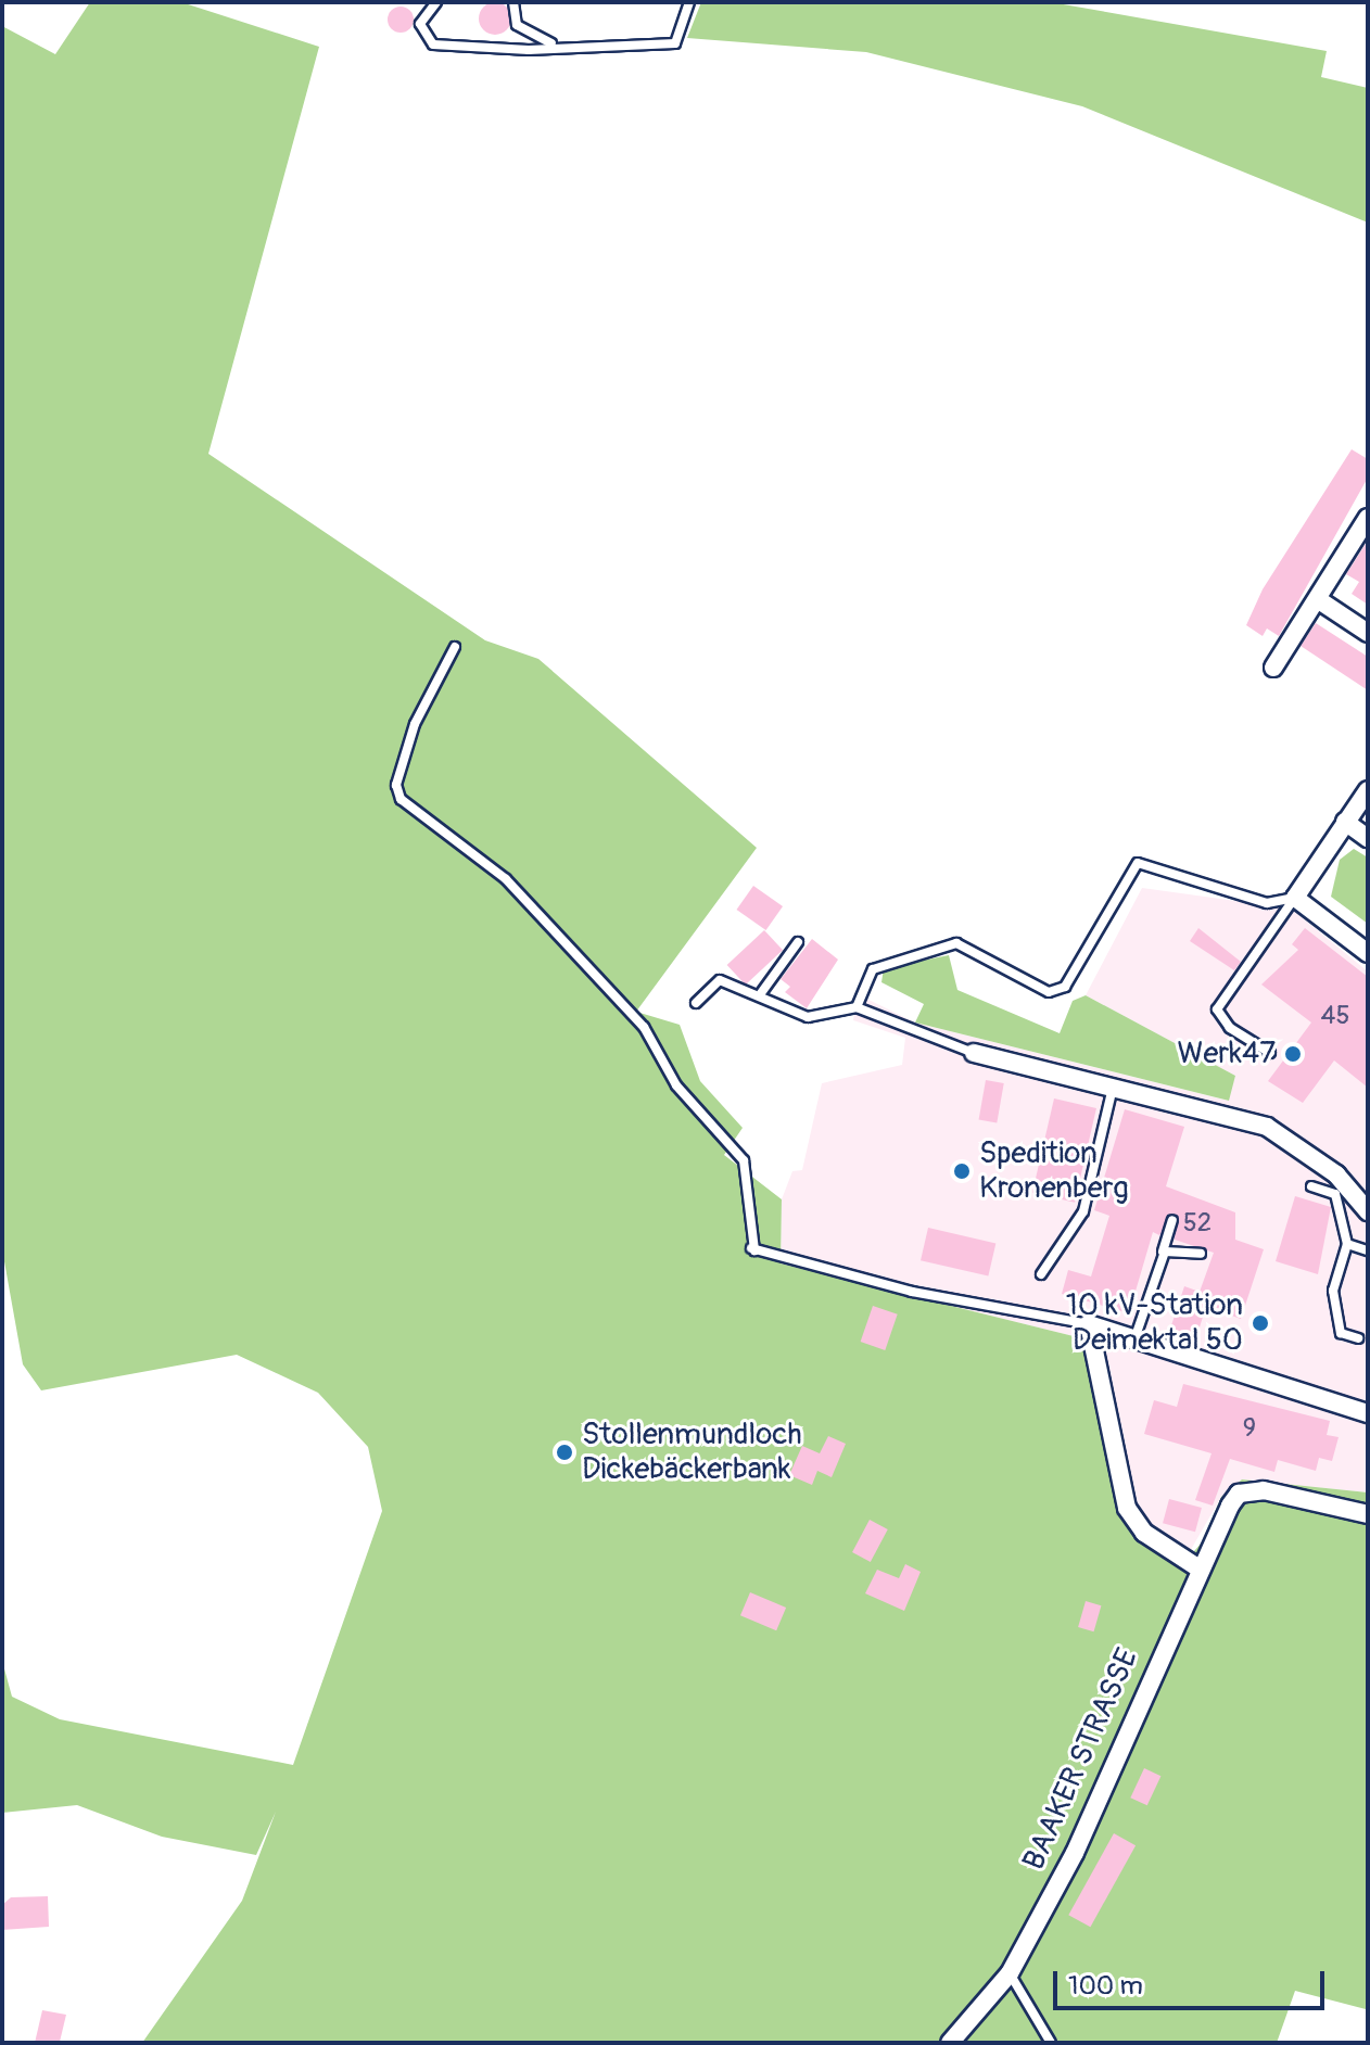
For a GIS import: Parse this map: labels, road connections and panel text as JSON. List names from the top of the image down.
{
  "streets": {
    "street": ["BAAKER STRASSE"]
  },
  "places": [
    "Werk47",
    "Spedition Kronenberg",
    "10 kV-Station Deimektal 50",
    "Stollenmundloch Dickebäckerbank"
  ],
  "house_numbers": ["45", "52", "9"],
  "scale_bar": "100 m"
}
